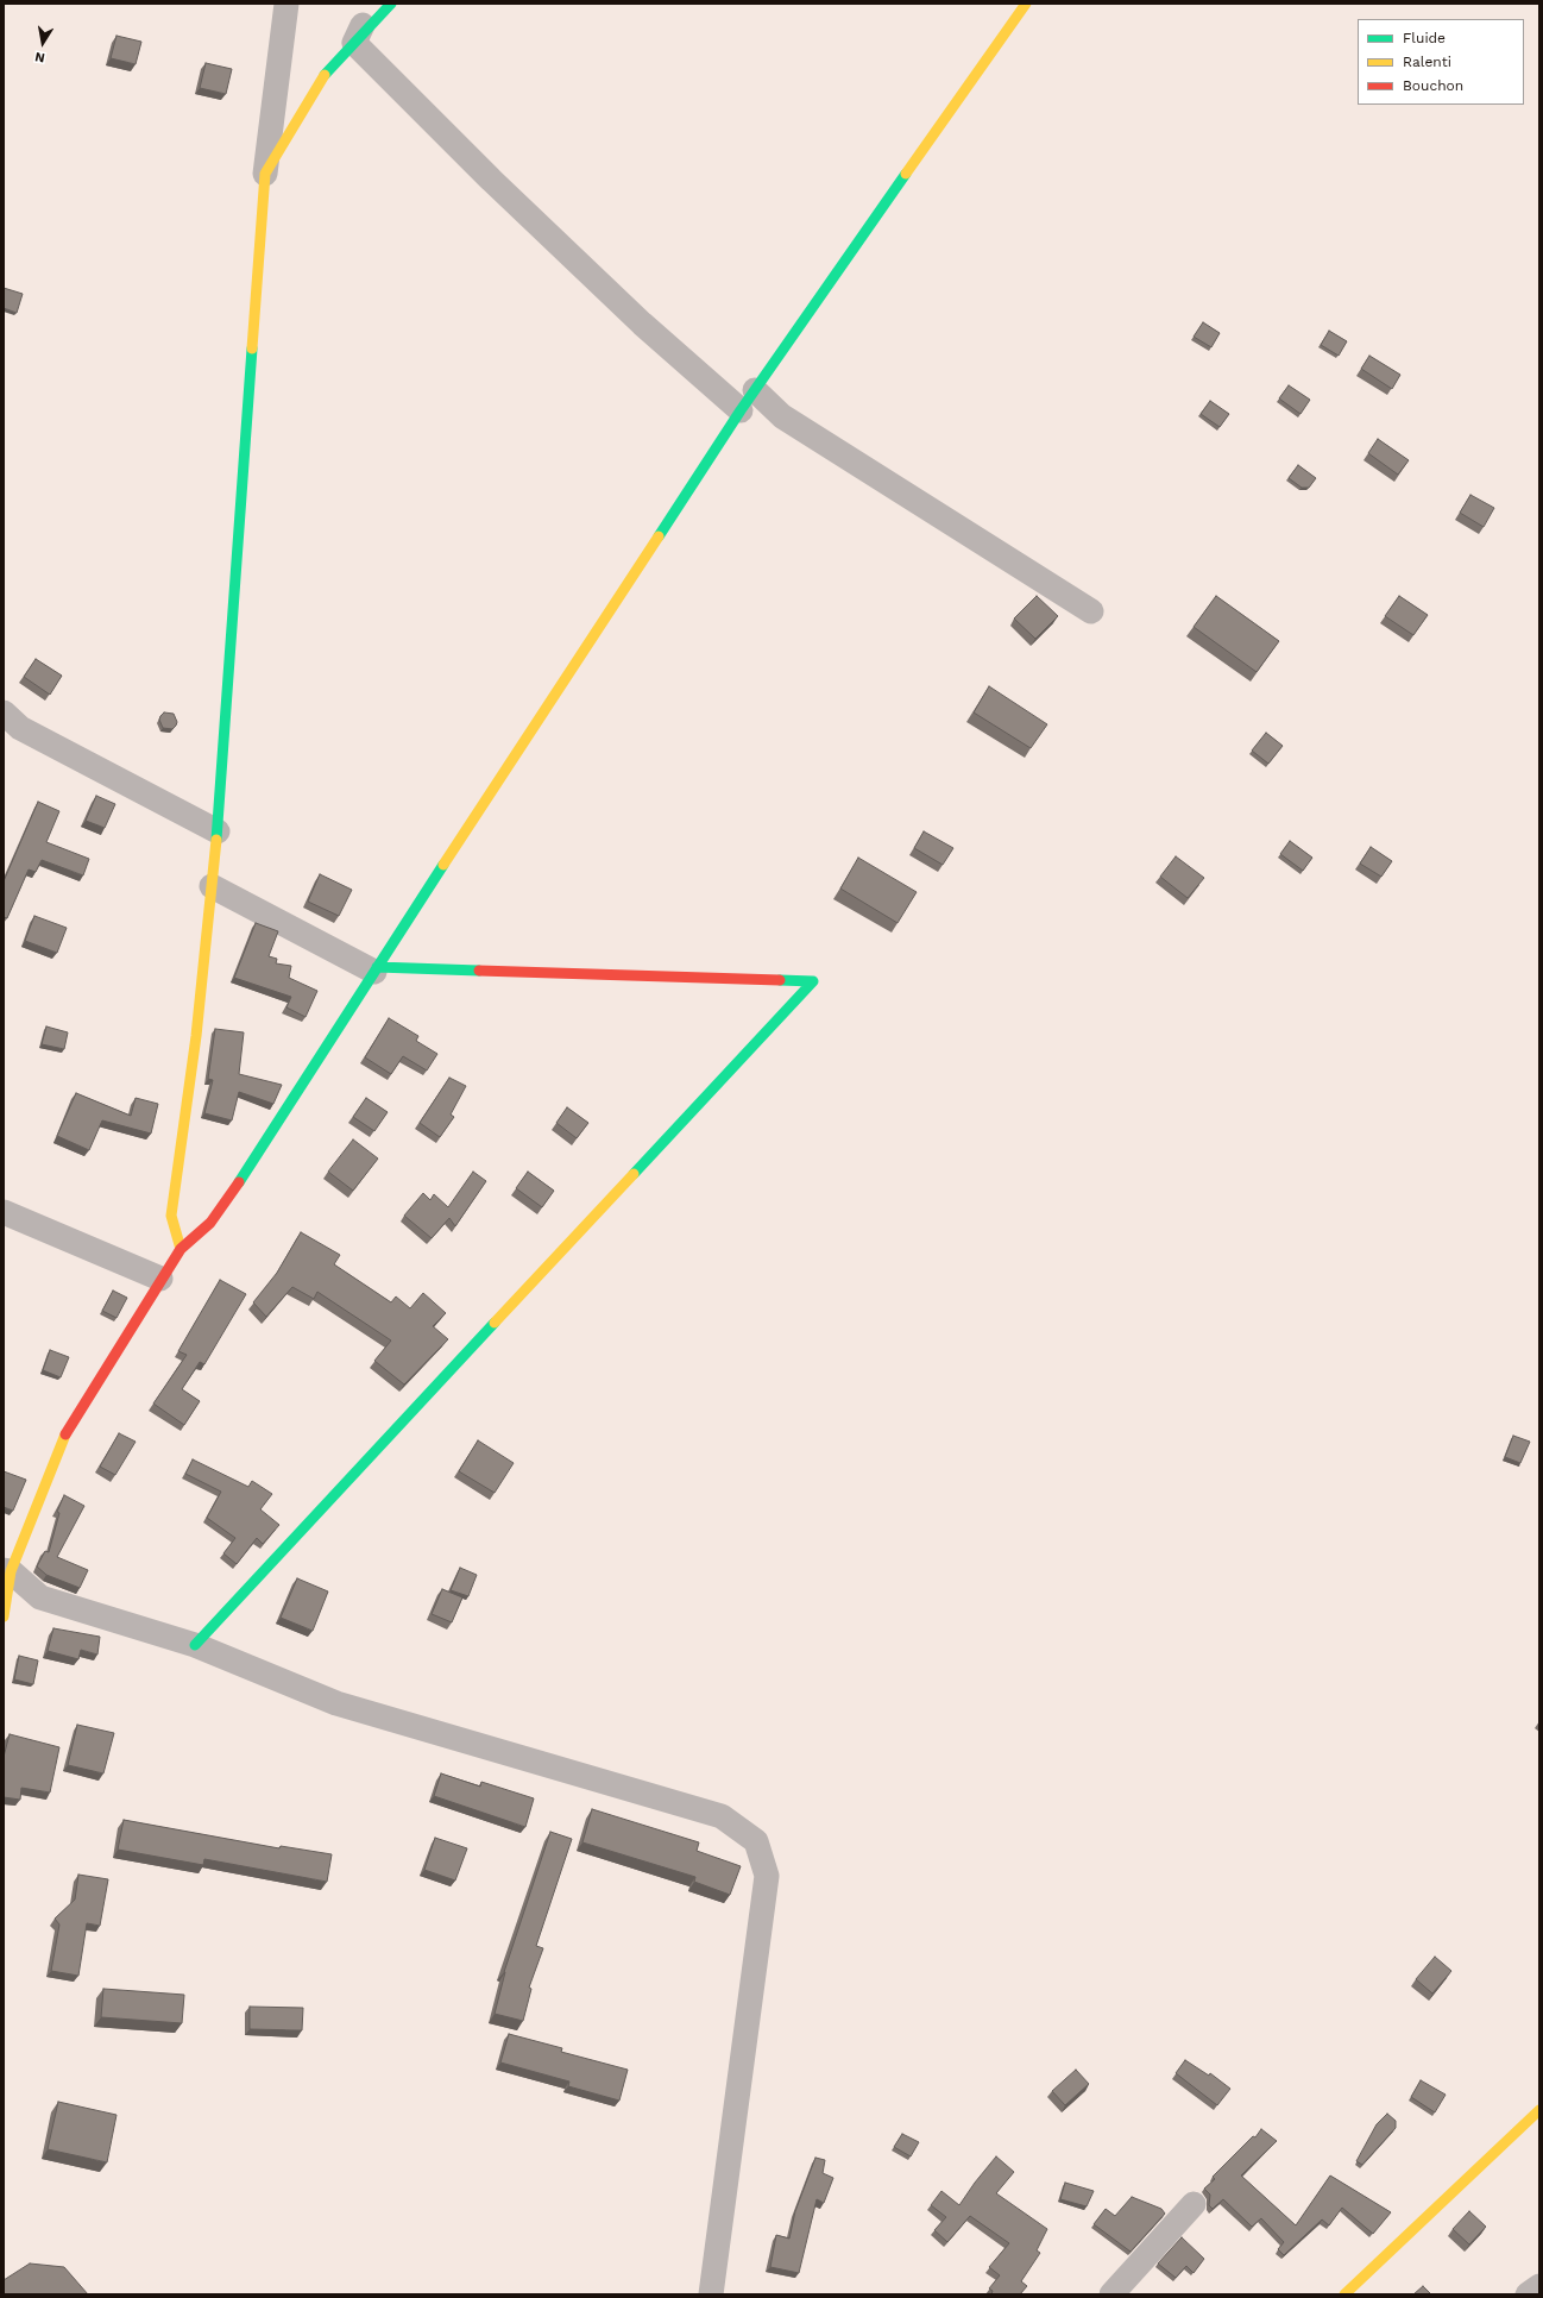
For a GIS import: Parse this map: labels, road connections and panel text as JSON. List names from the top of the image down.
{
  "legend": ["Fluide", "Ralenti", "Bouchon"],
  "north": "bottom"
}
